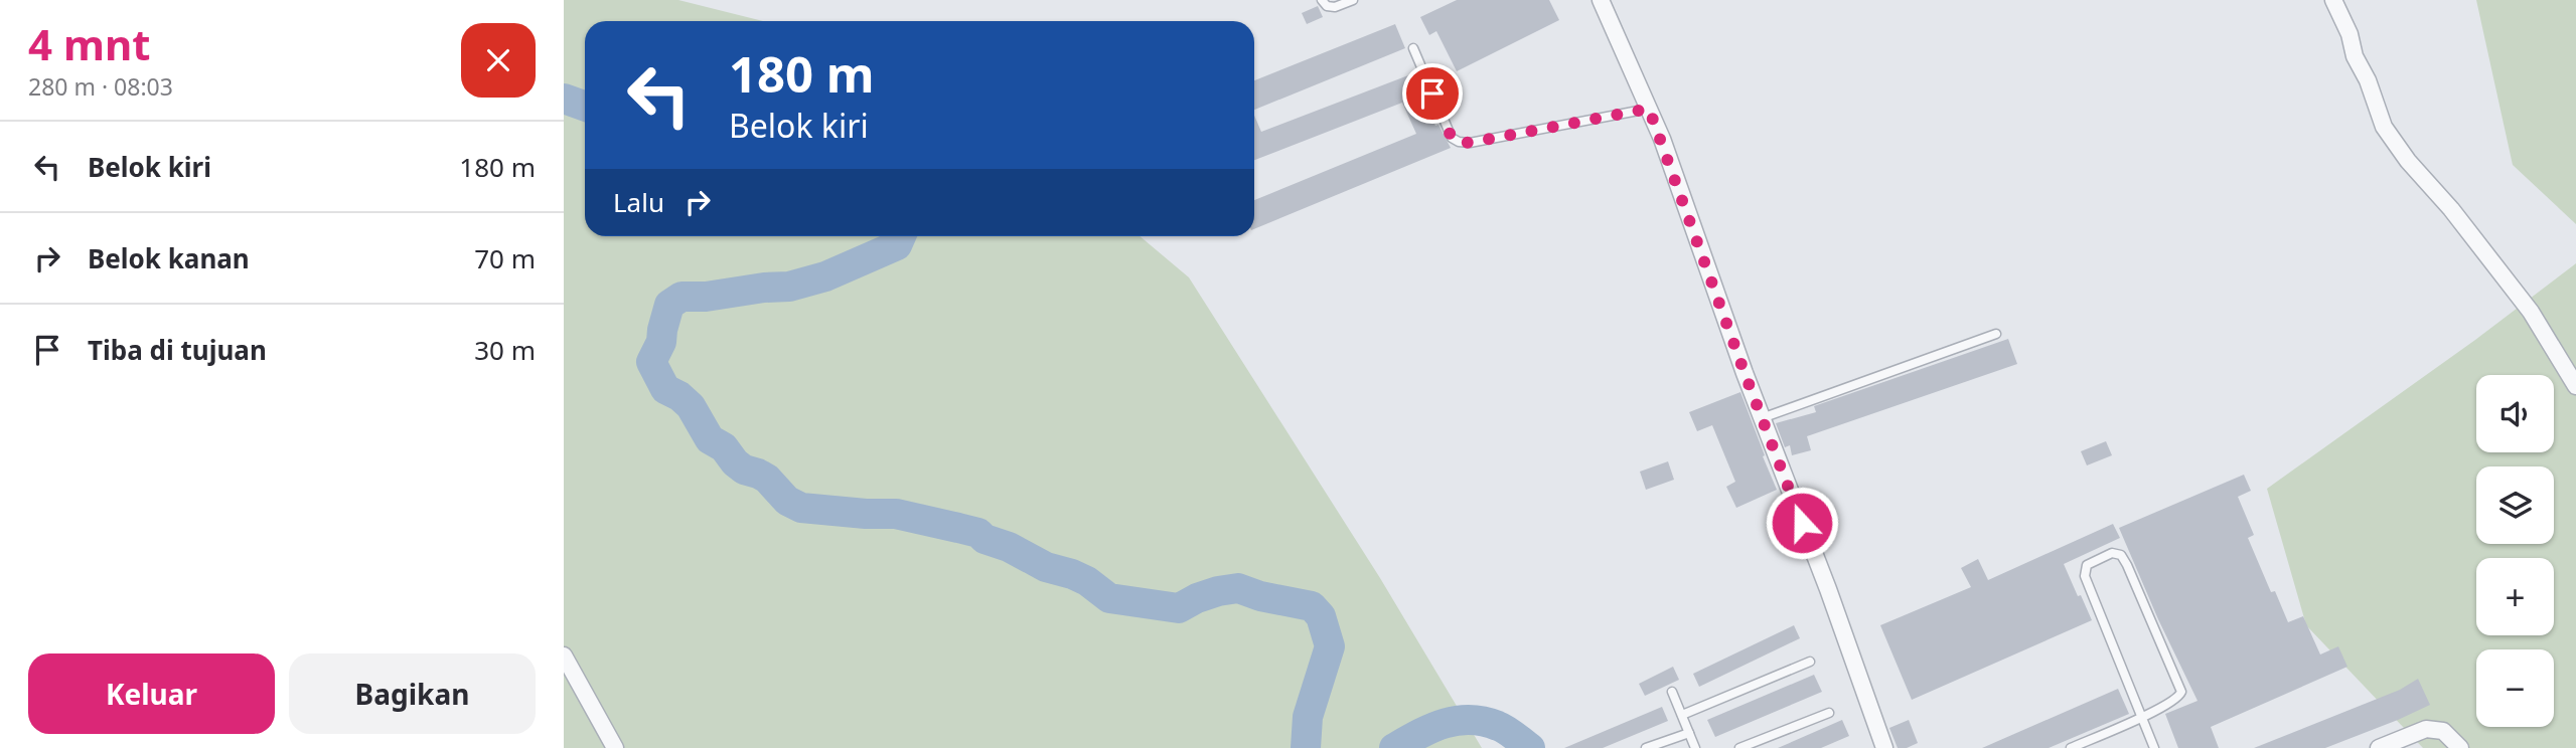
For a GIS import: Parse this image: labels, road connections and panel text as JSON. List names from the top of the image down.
{
  "page": {
    "heading": ["4 mnt", "280 m · 08:03"],
    "turn": ["180 m", "Belok kiri"],
    "list": [
      {
        "name": "Belok kiri",
        "value": "180 m"
      },
      {
        "name": "Belok kanan",
        "value": "70 m"
      },
      {
        "name": "Tiba di tujuan",
        "value": "30 m"
      }
    ],
    "then": "Lalu",
    "map_buttons": ["+", "−"],
    "buttons": ["Keluar", "Bagikan"]
  }
}
